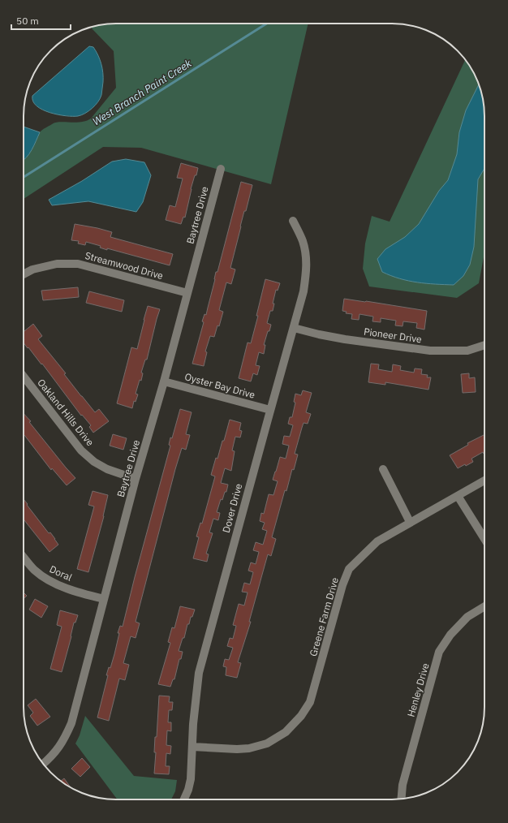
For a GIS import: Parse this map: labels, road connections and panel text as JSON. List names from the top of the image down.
{
  "streets": {
    "street": [
      "Baytree Drive",
      "Streamwood Drive",
      "Pioneer Drive",
      "Oyster Bay Drive",
      "Oakland Hills Drive",
      "Dover Drive",
      "Doral",
      "Greene Farm Drive",
      "Henley Drive"
    ]
  },
  "crossings": [
    ["Baytree Drive", "Streamwood Drive"],
    ["Baytree Drive", "Oyster Bay Drive"],
    ["Baytree Drive", "Oakland Hills Drive"],
    ["Baytree Drive", "Doral"],
    ["Pioneer Drive", "Dover Drive"],
    ["Oyster Bay Drive", "Dover Drive"],
    ["Dover Drive", "Greene Farm Drive"]
  ],
  "water": ["West Branch Paint Creek"],
  "scale_bar": "50 m"
}
